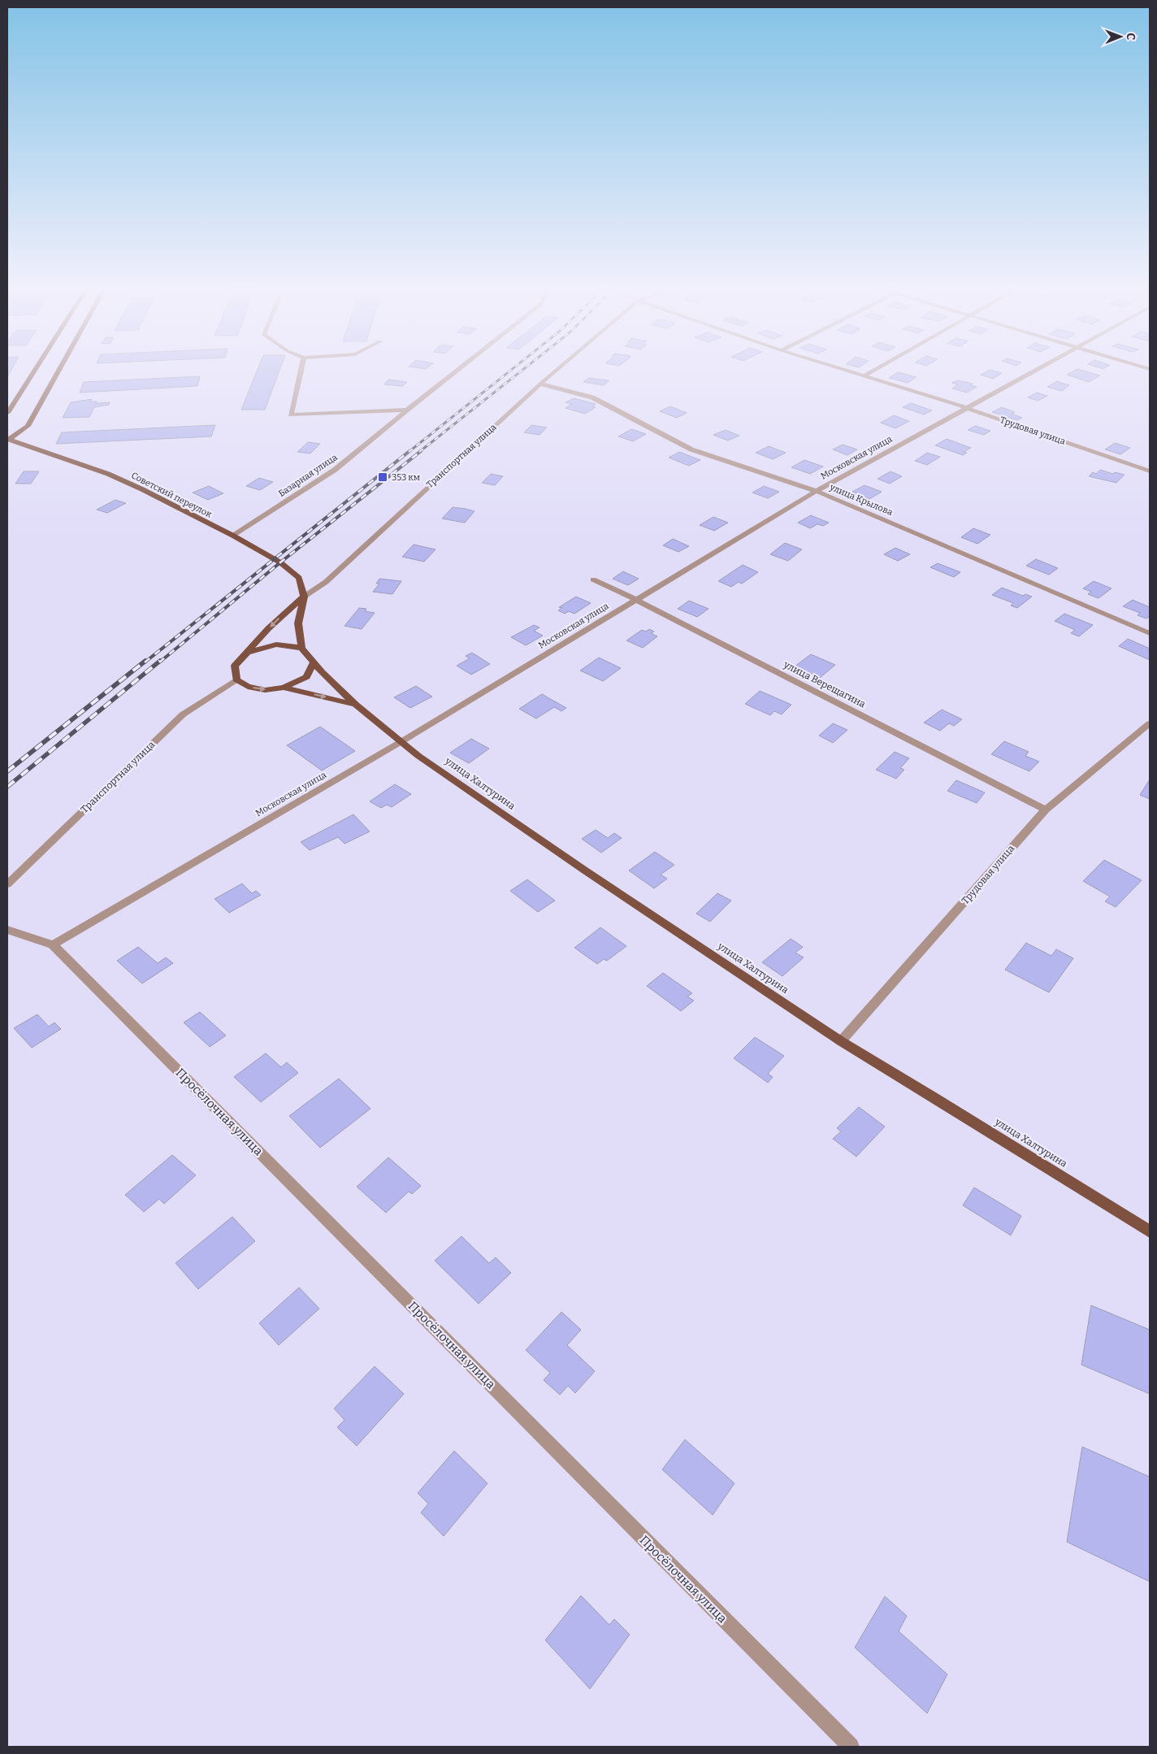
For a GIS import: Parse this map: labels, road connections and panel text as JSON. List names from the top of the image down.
{
  "streets": {
    "main road": ["Советский переулок", "улица Халтурина"],
    "street": [
      "Трудовая улица",
      "Транспортная улица",
      "Московская улица",
      "Базарная улица",
      "улица Крылова",
      "улица Верещагина",
      "Просёлочная улица"
    ]
  },
  "crossings": [
    ["Трудовая улица", "Московская улица"],
    ["Трудовая улица", "улица Верещагина"],
    ["Трудовая улица", "улица Халтурина"],
    ["Транспортная улица", "Советский переулок"],
    ["Транспортная улица", "улица Крылова"],
    ["Московская улица", "улица Крылова"],
    ["Московская улица", "улица Верещагина"],
    ["Московская улица", "улица Халтурина"],
    ["Московская улица", "Просёлочная улица"],
    ["Базарная улица", "Советский переулок"]
  ],
  "places": {
    "transit": ["353 км"]
  },
  "north": "right"
}
